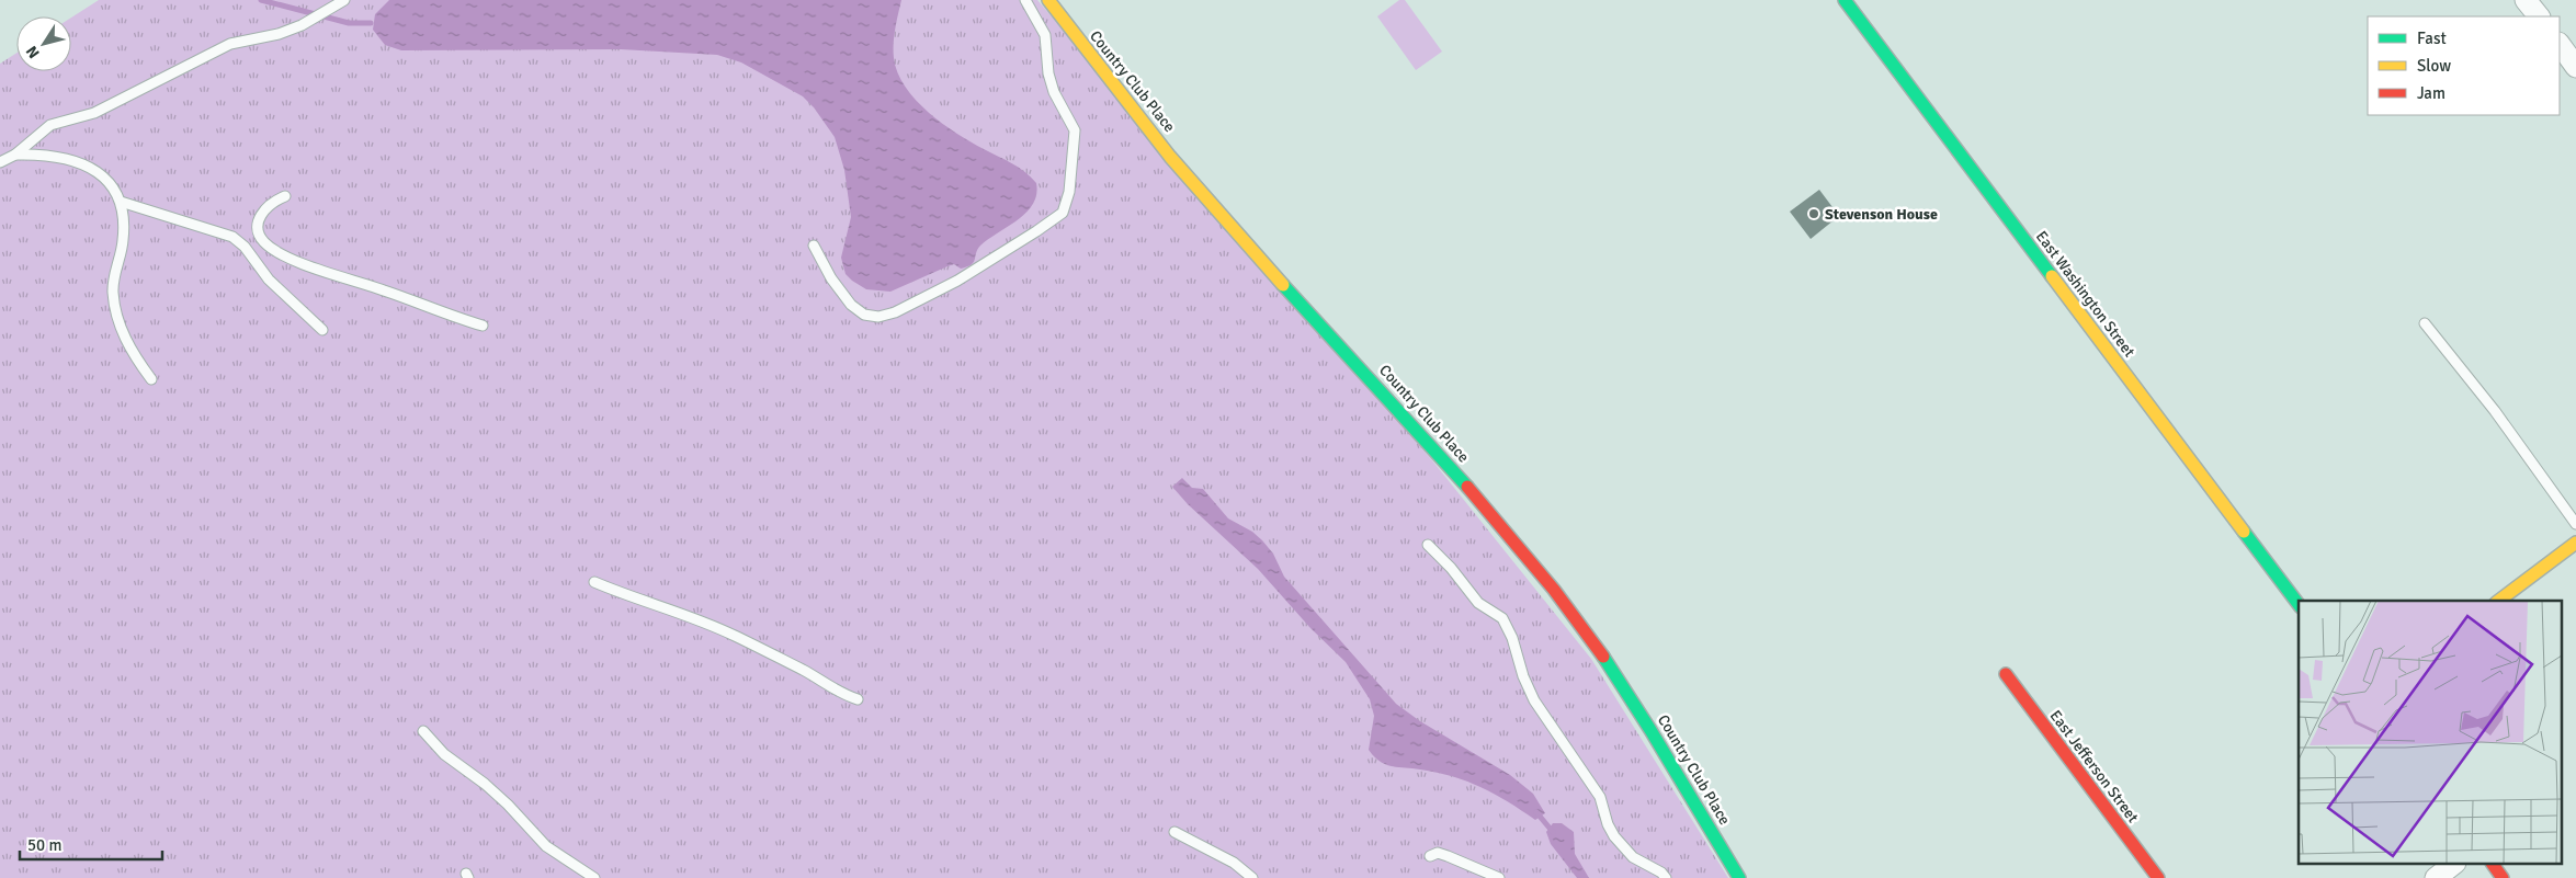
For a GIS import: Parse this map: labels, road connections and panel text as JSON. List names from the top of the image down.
{
  "streets": {
    "street": ["Country Club Place", "East Washington Street", "East Jefferson Street"]
  },
  "places": ["Stevenson House"],
  "legend": ["Fast", "Slow", "Jam"],
  "scale_bar": "50 m",
  "north": "bottom left"
}
